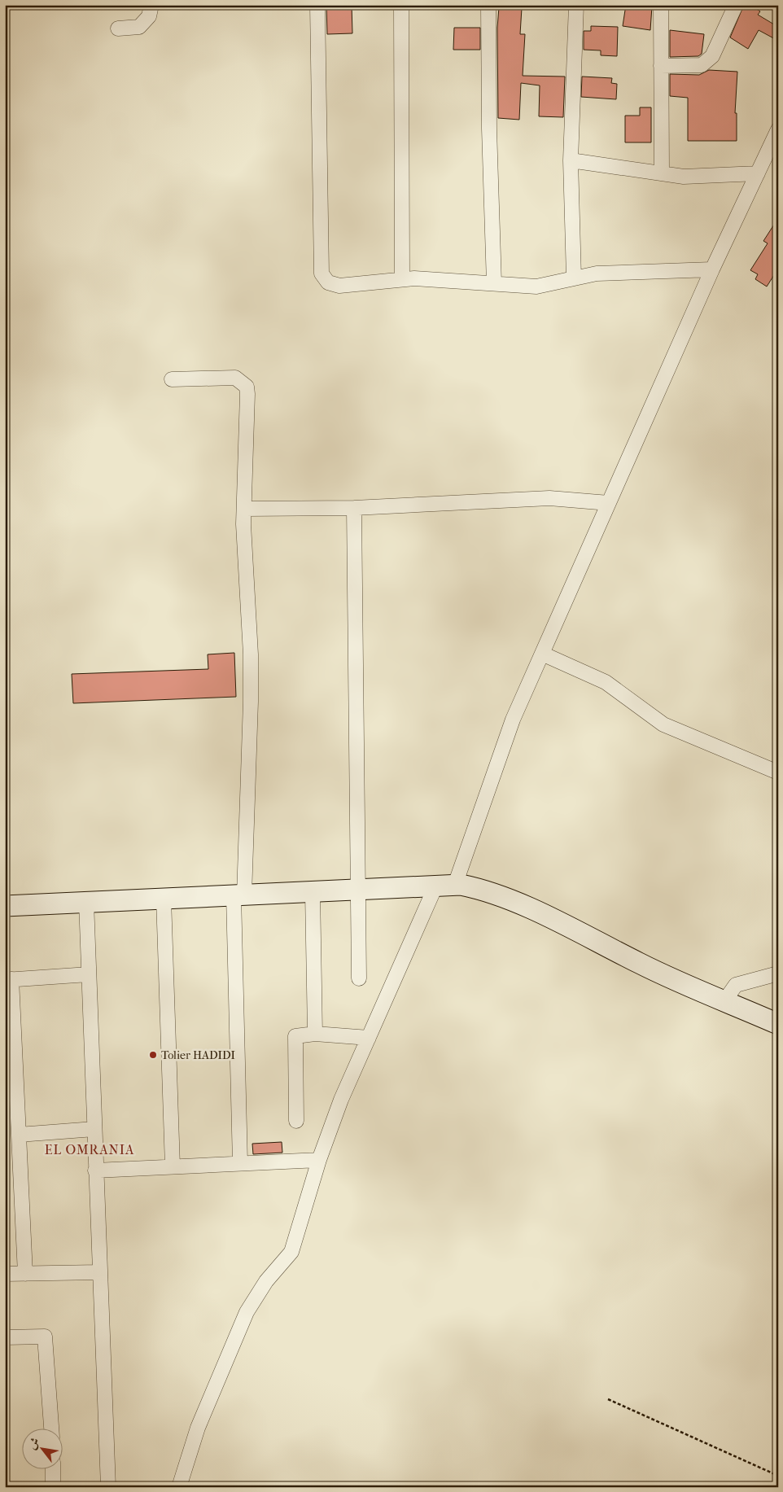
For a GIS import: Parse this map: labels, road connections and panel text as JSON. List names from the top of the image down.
{
  "districts": ["EL OMRANIA"],
  "places": ["Tolier HADIDI"],
  "north": "top left"
}
